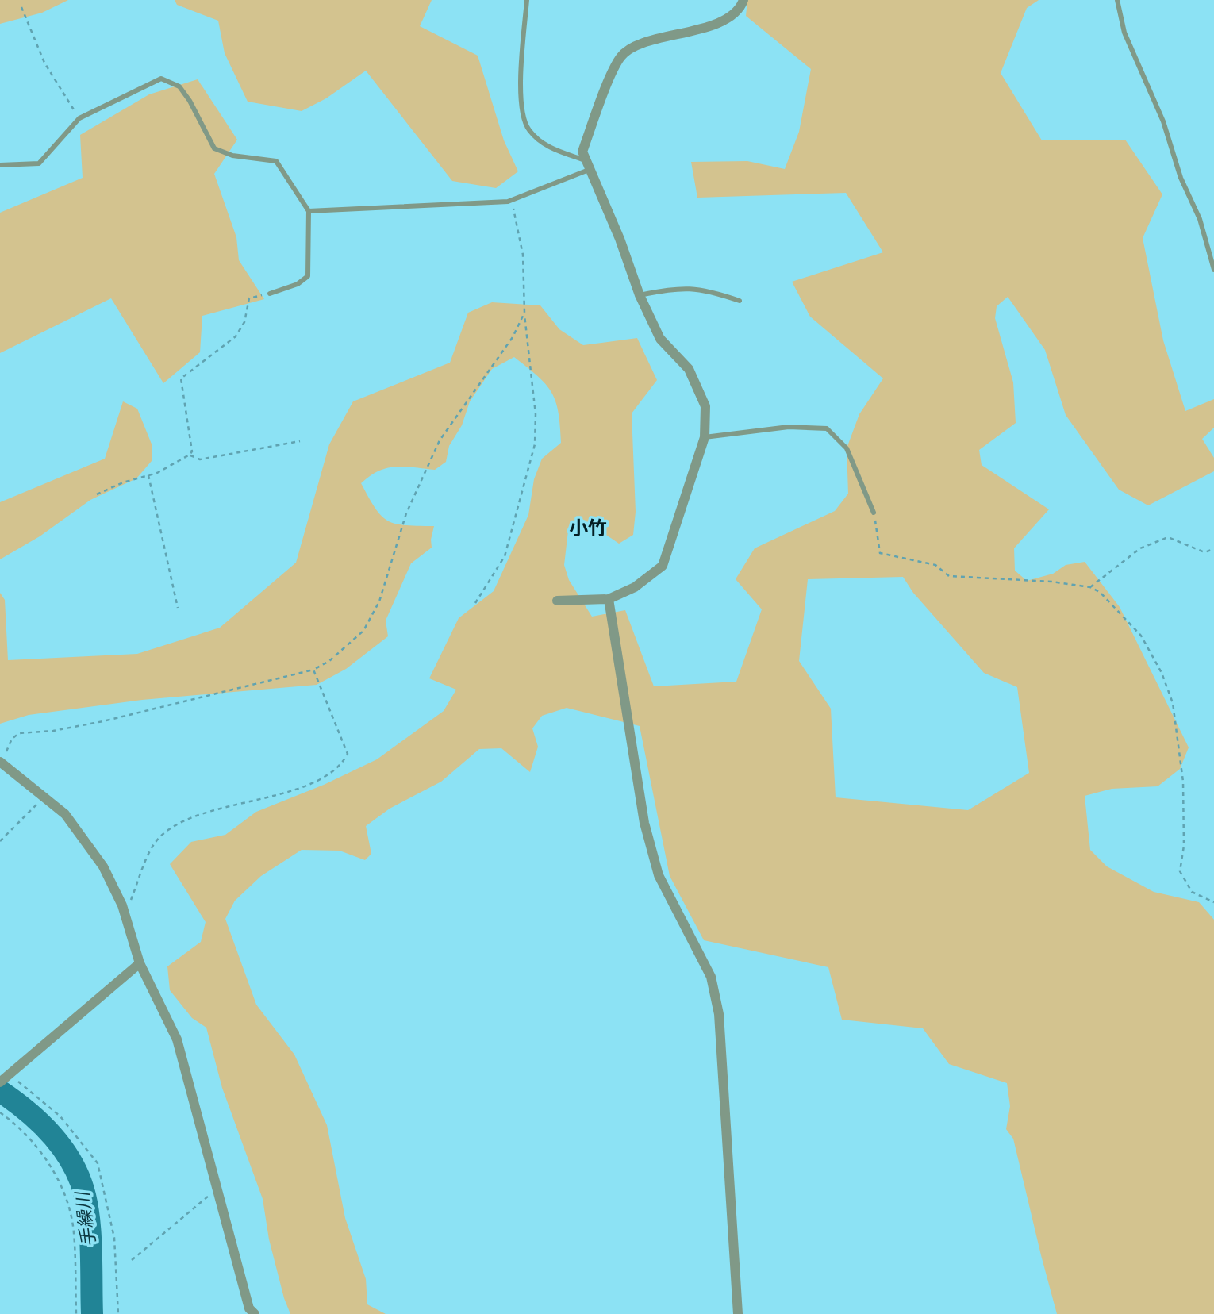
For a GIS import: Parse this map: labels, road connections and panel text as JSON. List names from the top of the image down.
{
  "districts": ["小竹"],
  "water": ["手繰川"]
}
